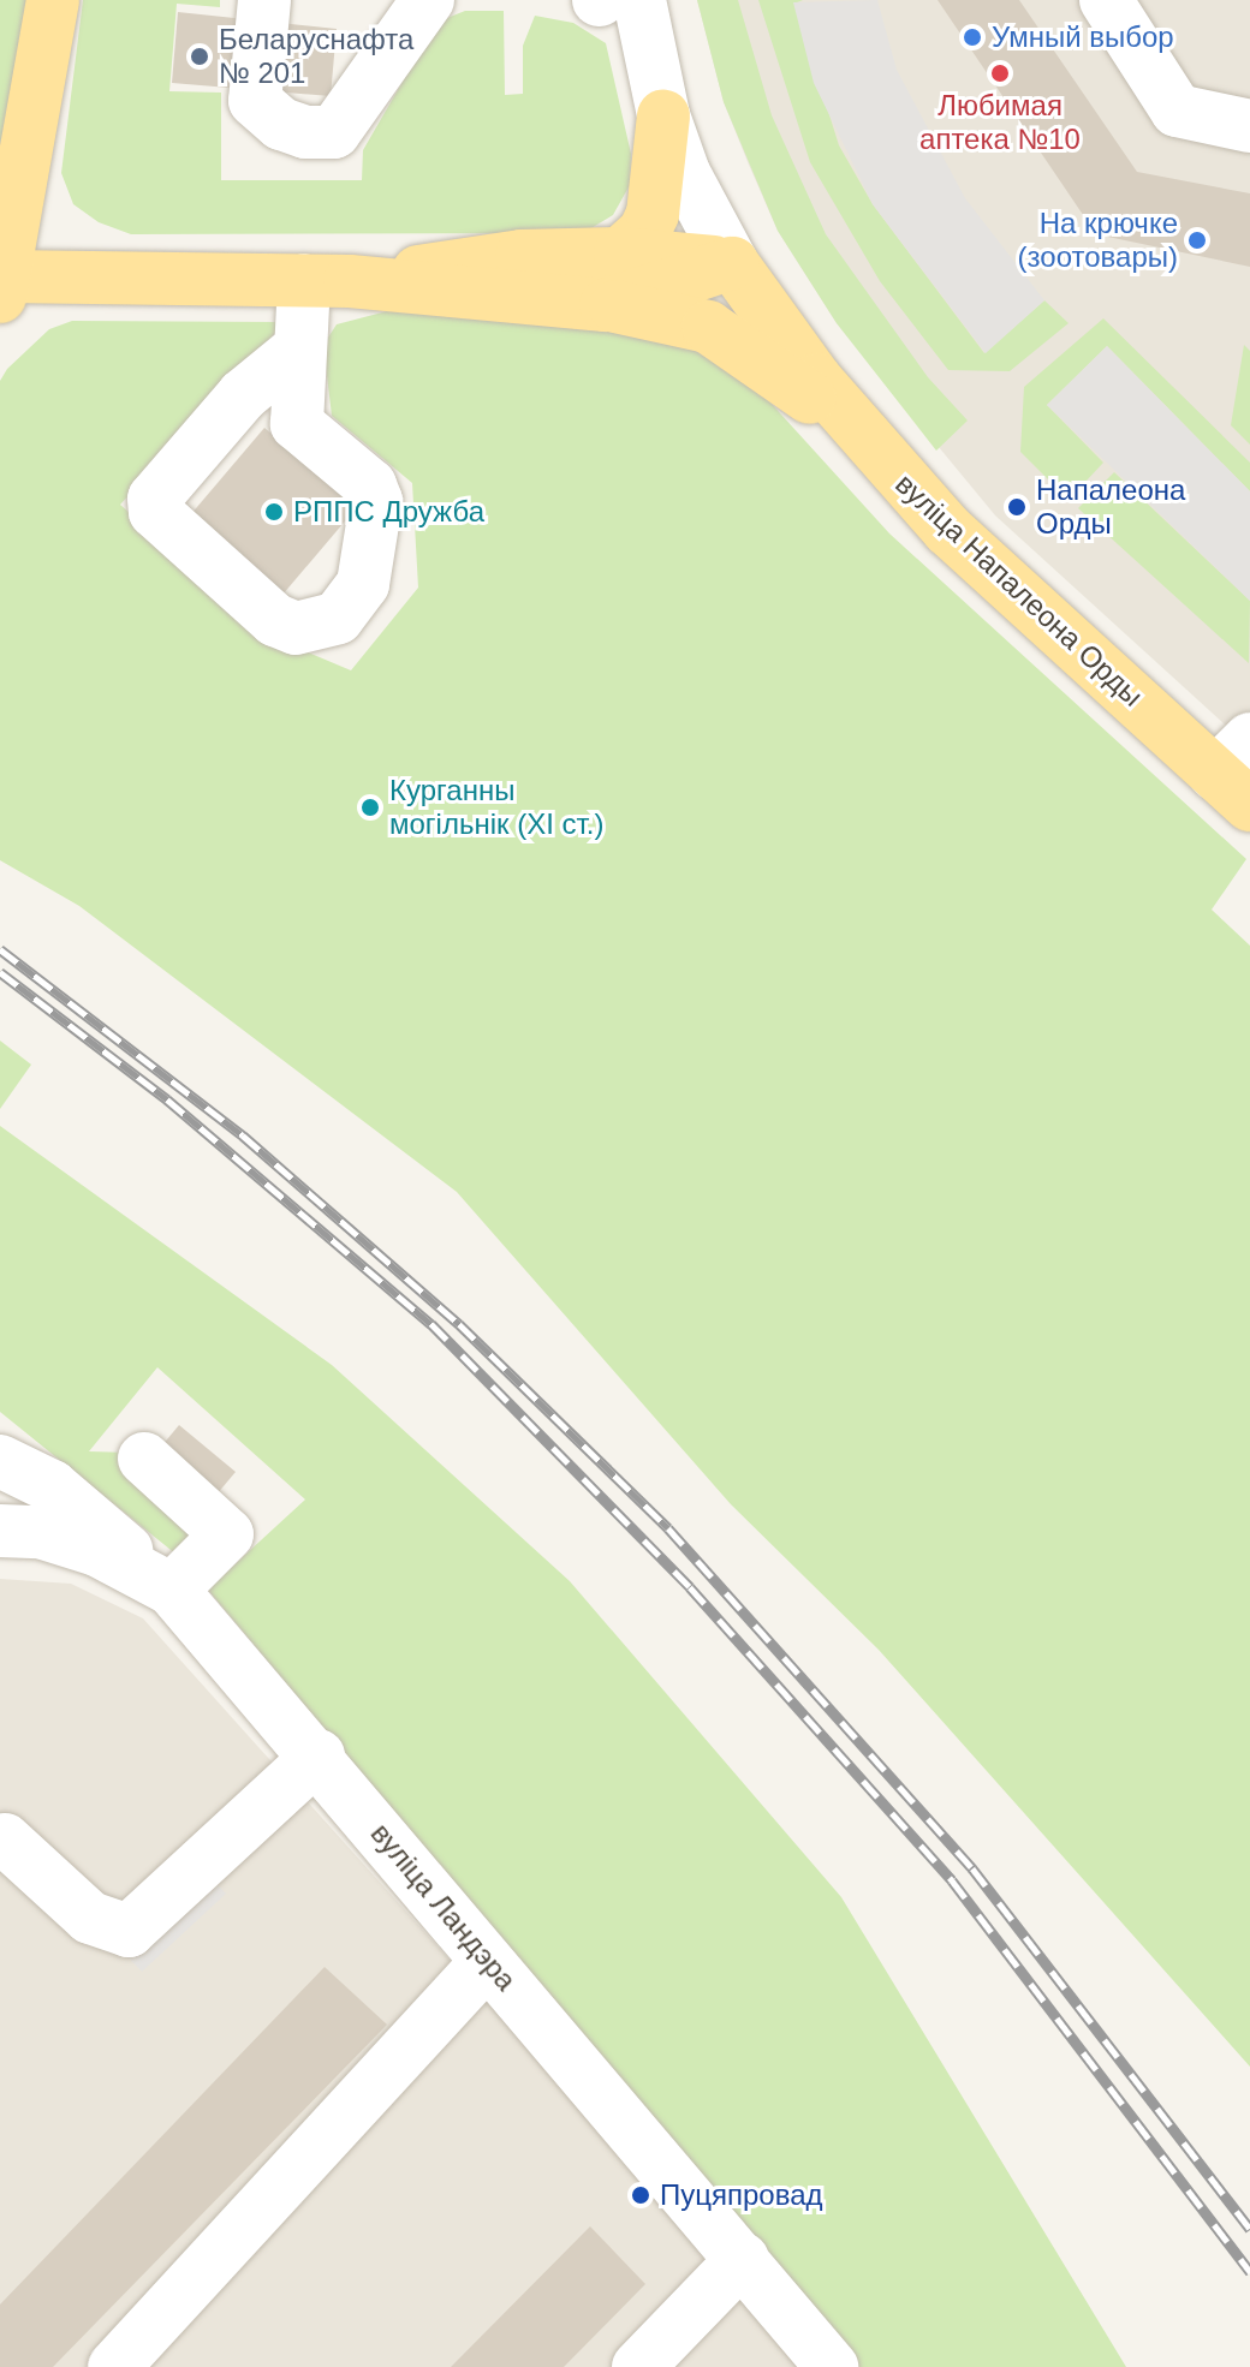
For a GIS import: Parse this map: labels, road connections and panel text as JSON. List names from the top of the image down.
{
  "streets": {
    "main road": ["вуліца Напалеона Орды"],
    "street": ["вуліца Ландэра"]
  },
  "places": [
    "Умный выбор",
    "Беларуснафта № 201",
    "Любимая аптека №10",
    "На крючке (зоотовары)",
    "Напалеона Орды",
    "РППС Дружба",
    "Курганны могільнік (XI ст.)",
    "Пуцяпровад"
  ]
}
